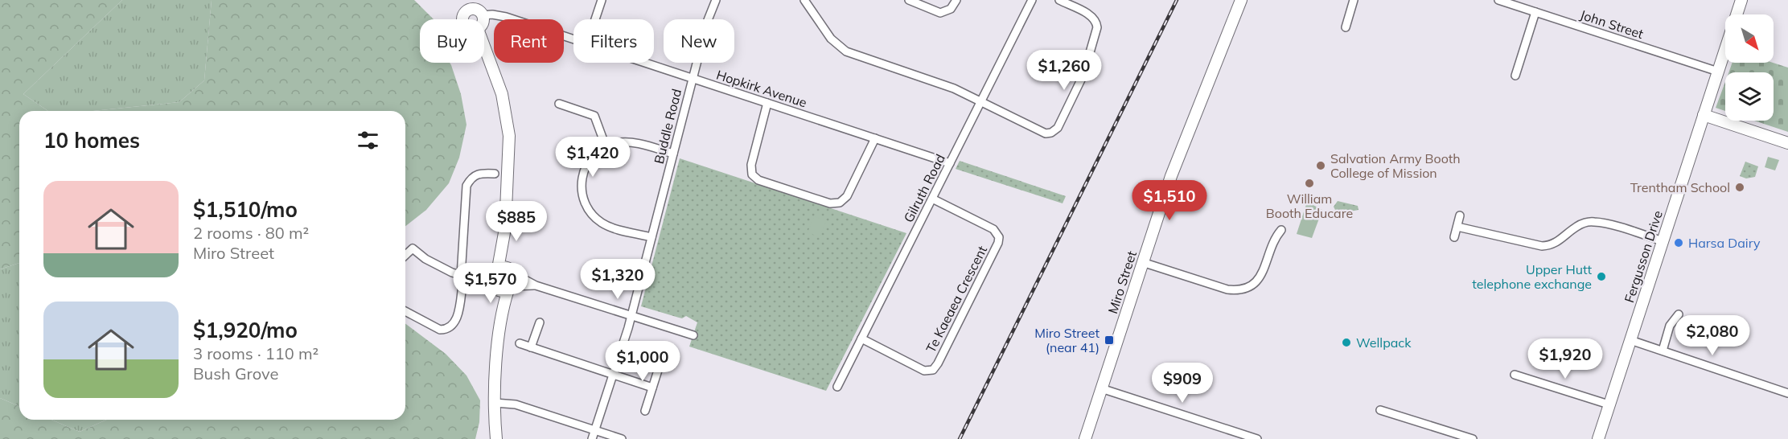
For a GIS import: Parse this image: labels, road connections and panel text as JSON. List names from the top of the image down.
{
  "streets": {
    "street": [
      "John Street",
      "Hopkirk Avenue",
      "Buddle Road",
      "Gilruth Road",
      "Fergusson Drive",
      "Miro Street",
      "Te Kaeaea Crescent"
    ]
  },
  "crossings": [
    ["John Street", "Fergusson Drive"],
    ["Hopkirk Avenue", "Buddle Road"],
    ["Hopkirk Avenue", "Gilruth Road"],
    ["Gilruth Road", "Te Kaeaea Crescent"]
  ],
  "places": {
    "other": [
      "Salvation Army Booth College of Mission",
      "William Booth Educare",
      "Trentham School",
      "Harsa Dairy",
      "Upper Hutt telephone exchange",
      "Wellpack"
    ],
    "transit": ["Miro Street (near 41)"]
  },
  "north": "bottom right",
  "page": {
    "chip": [
      "Buy",
      "Rent",
      "Filters",
      "New"
    ],
    "price": [
      "$1,260",
      "$1,420",
      "$1,510",
      "$885",
      "$1,320",
      "$1,570",
      "$2,080",
      "$1,920",
      "$1,000",
      "$909"
    ],
    "heading": "10 homes",
    "list": [
      {
        "name": "$1,510/mo",
        "note": "2 rooms · 80 m² · Miro Street"
      },
      {
        "name": "$1,920/mo",
        "note": "3 rooms · 110 m² · Bush Grove"
      }
    ]
  }
}
